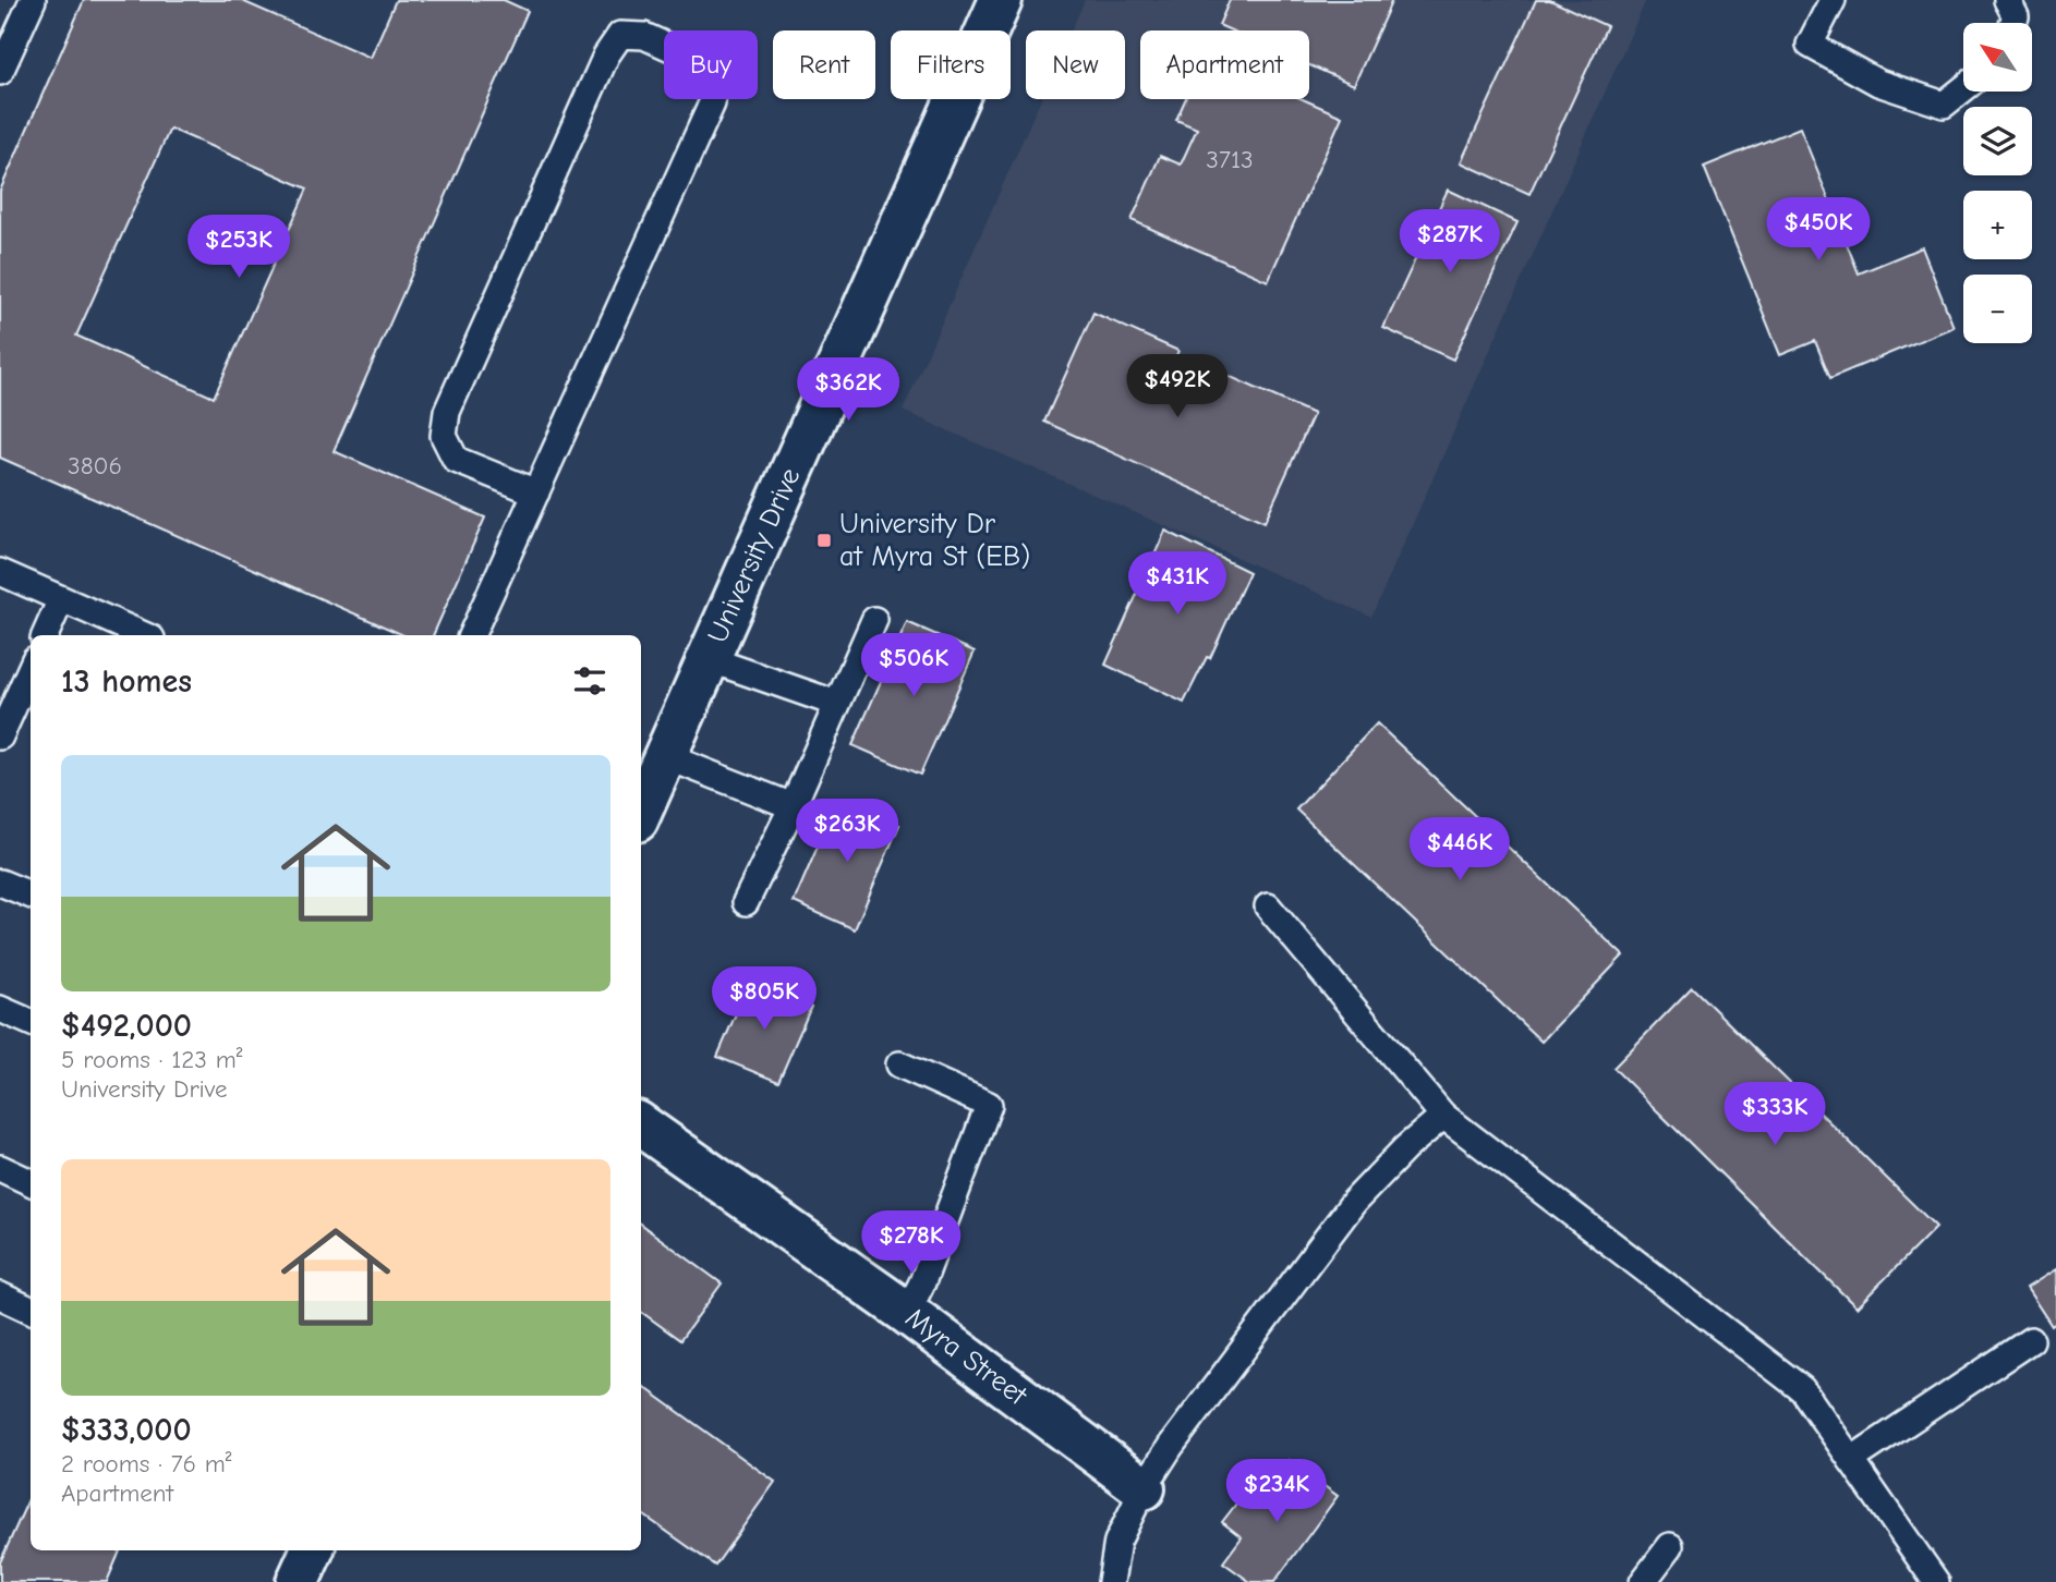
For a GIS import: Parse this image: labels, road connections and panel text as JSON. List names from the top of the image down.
{
  "streets": {
    "main road": ["University Drive", "Myra Street"]
  },
  "places": {
    "transit": ["University Dr at Myra St (EB)"]
  },
  "house_numbers": ["3713", "3806"],
  "north": "top left",
  "page": {
    "map_buttons": ["+", "−"],
    "chip": [
      "Buy",
      "Rent",
      "Filters",
      "New",
      "Apartment"
    ],
    "price": [
      "$450K",
      "$287K",
      "$253K",
      "$492K",
      "$362K",
      "$431K",
      "$506K",
      "$263K",
      "$446K",
      "$805K",
      "$333K",
      "$278K",
      "$234K"
    ],
    "heading": "13 homes",
    "list": [
      {
        "name": "$492,000",
        "note": "5 rooms · 123 m² · University Drive"
      },
      {
        "name": "$333,000",
        "note": "2 rooms · 76 m² · Apartment"
      }
    ]
  }
}
